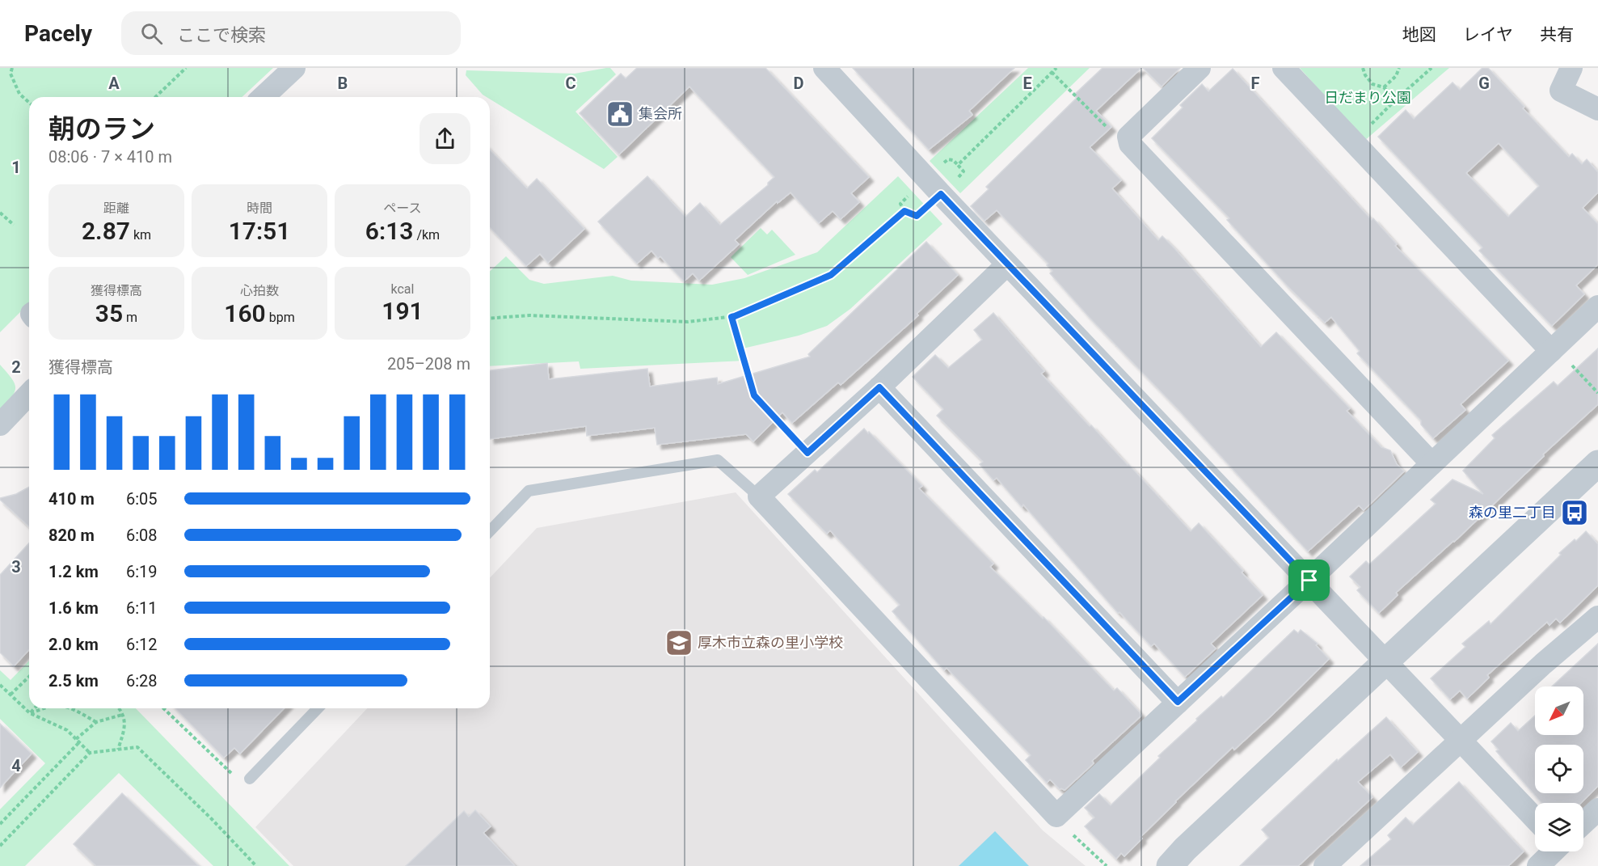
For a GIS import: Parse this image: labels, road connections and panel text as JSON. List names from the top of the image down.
{
  "parks": ["日だまり公園"],
  "places": {
    "public building": ["集会所"],
    "bus stop": ["森の里二丁目"],
    "school or university": ["厚木市立森の里小学校"]
  },
  "north": "bottom left",
  "page": {
    "header": "Pacely",
    "search": "ここで検索",
    "nav": ["地図", "レイヤ", "共有"],
    "heading": ["朝のラン", "08:06 · 7 × 410 m"],
    "stats": [
      ["距離", "2.87 km"],
      ["時間", "17:51"],
      ["ペース", "6:13 /km"],
      ["獲得標高", "35 m"],
      ["心拍数", "160 bpm"],
      ["kcal", "191"]
    ],
    "chart": ["獲得標高", "205–208 m"],
    "list": [
      {
        "name": "410 m",
        "note": "6:05"
      },
      {
        "name": "820 m",
        "note": "6:08"
      },
      {
        "name": "1.2 km",
        "note": "6:19"
      },
      {
        "name": "1.6 km",
        "note": "6:11"
      },
      {
        "name": "2.0 km",
        "note": "6:12"
      },
      {
        "name": "2.5 km",
        "note": "6:28"
      }
    ]
  },
  "grid": {
    "columns": [
      "A",
      "B",
      "C",
      "D",
      "E",
      "F",
      "G"
    ],
    "rows": [
      "1",
      "2",
      "3",
      "4"
    ]
  }
}
